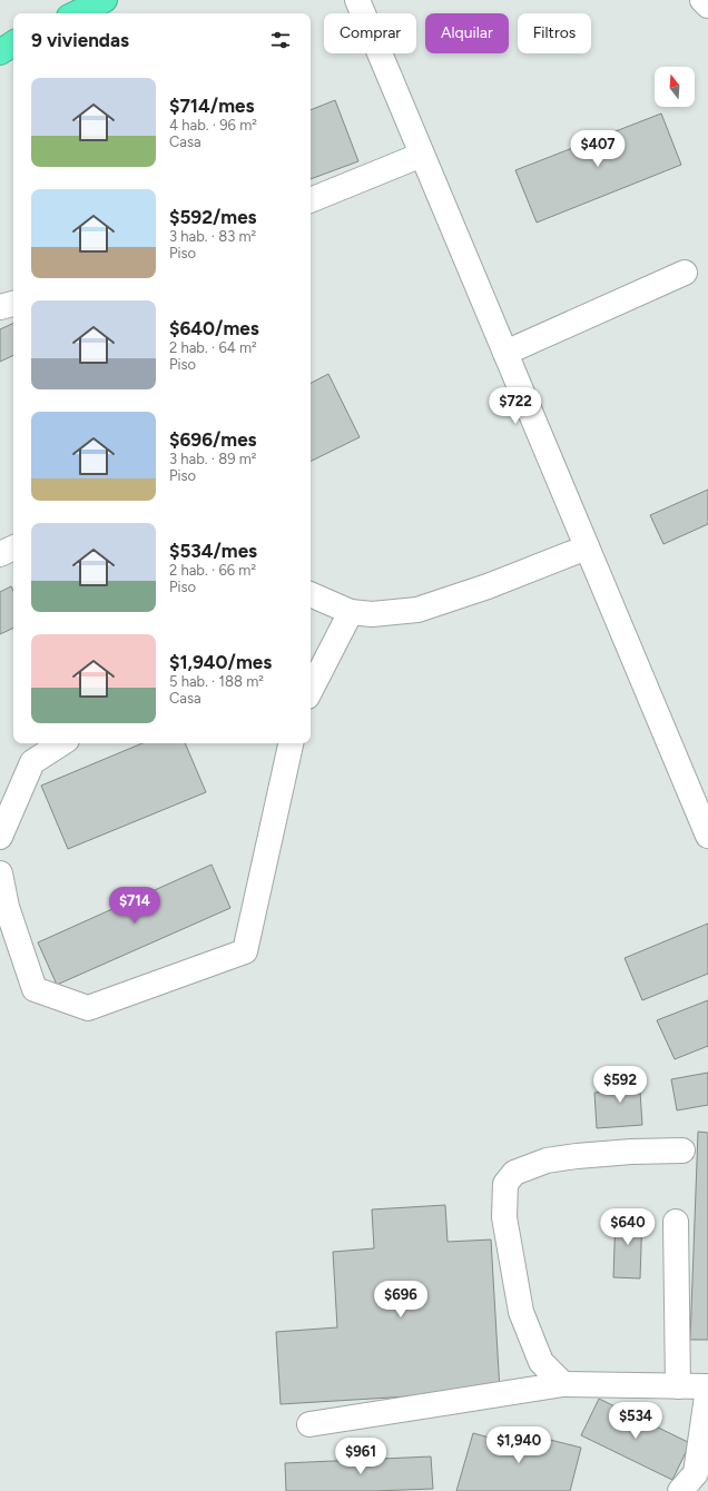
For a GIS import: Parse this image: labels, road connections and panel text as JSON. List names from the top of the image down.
{
  "north": "top",
  "page": {
    "chip": ["Comprar", "Alquilar", "Filtros"],
    "heading": "9 viviendas",
    "list": [
      {
        "name": "$714/mes",
        "note": "4 hab. · 96 m² · Casa"
      },
      {
        "name": "$592/mes",
        "note": "3 hab. · 83 m² · Piso"
      },
      {
        "name": "$640/mes",
        "note": "2 hab. · 64 m² · Piso"
      },
      {
        "name": "$696/mes",
        "note": "3 hab. · 89 m² · Piso"
      },
      {
        "name": "$534/mes",
        "note": "2 hab. · 66 m² · Piso"
      },
      {
        "name": "$1,940/mes",
        "note": "5 hab. · 188 m² · Casa"
      }
    ],
    "price": [
      "$407",
      "$722",
      "$714",
      "$592",
      "$640",
      "$696",
      "$534",
      "$1,940",
      "$961"
    ]
  }
}
